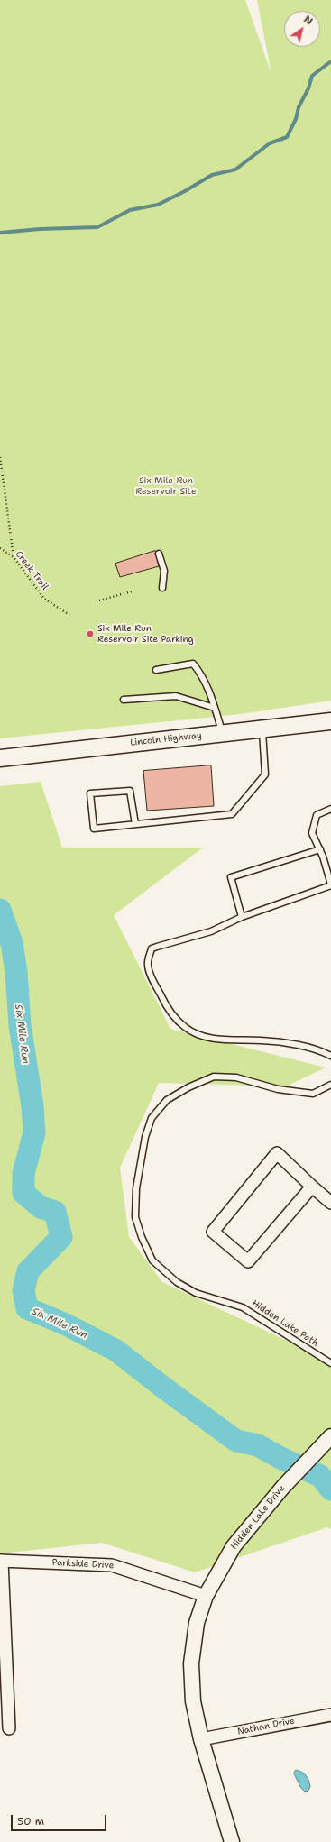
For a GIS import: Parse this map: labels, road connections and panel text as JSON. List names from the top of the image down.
{
  "streets": {
    "main road": ["Lincoln Highway"],
    "street": ["Hidden Lake Drive", "Parkside Drive", "Nathan Drive"],
    "lane": ["Hidden Lake Path"],
    "path": ["Creek Trail"]
  },
  "crossings": [
    ["Hidden Lake Drive", "Parkside Drive"],
    ["Hidden Lake Drive", "Nathan Drive"]
  ],
  "water": ["Six Mile Run"],
  "parks": ["Six Mile Run Reservoir Site"],
  "places": ["Six Mile Run Reservoir Site Parking"],
  "scale_bar": "50 m",
  "north": "top right"
}
